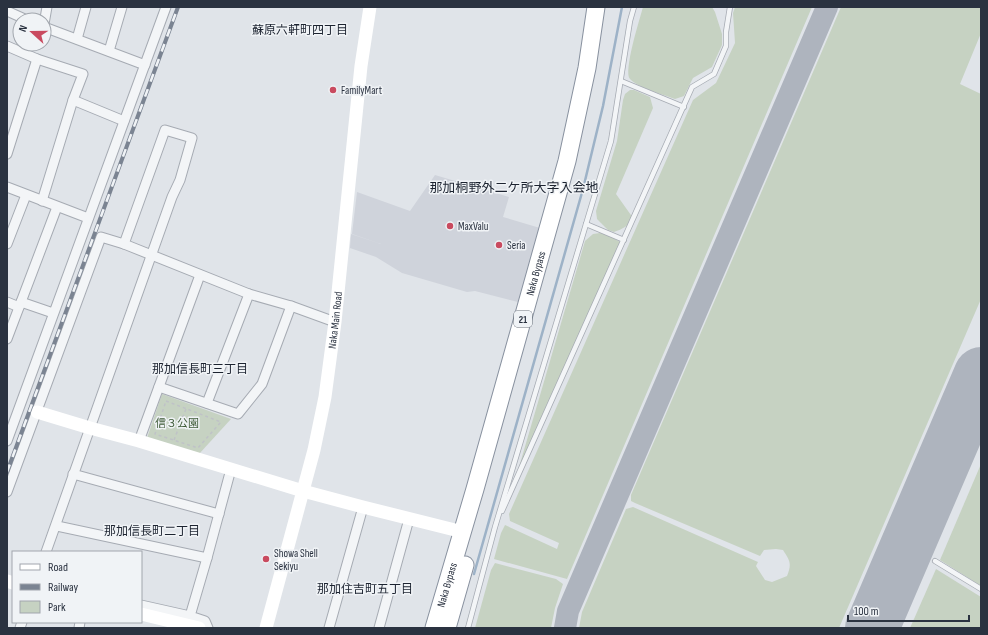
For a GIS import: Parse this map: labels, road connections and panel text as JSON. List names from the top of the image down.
{
  "streets": {
    "highway": ["Naka Bypass", "21"],
    "street": ["Naka Main Road"]
  },
  "districts": [
    "蘇原六軒町四丁目",
    "那加桐野外二ケ所大字入会地",
    "那加信長町三丁目",
    "那加信長町二丁目",
    "那加住吉町五丁目"
  ],
  "parks": ["信３公園"],
  "places": [
    "FamilyMart",
    "MaxValu",
    "Seria",
    "Showa Shell Sekiyu"
  ],
  "legend": ["Road", "Railway", "Park"],
  "scale_bar": "100 m",
  "north": "left"
}
